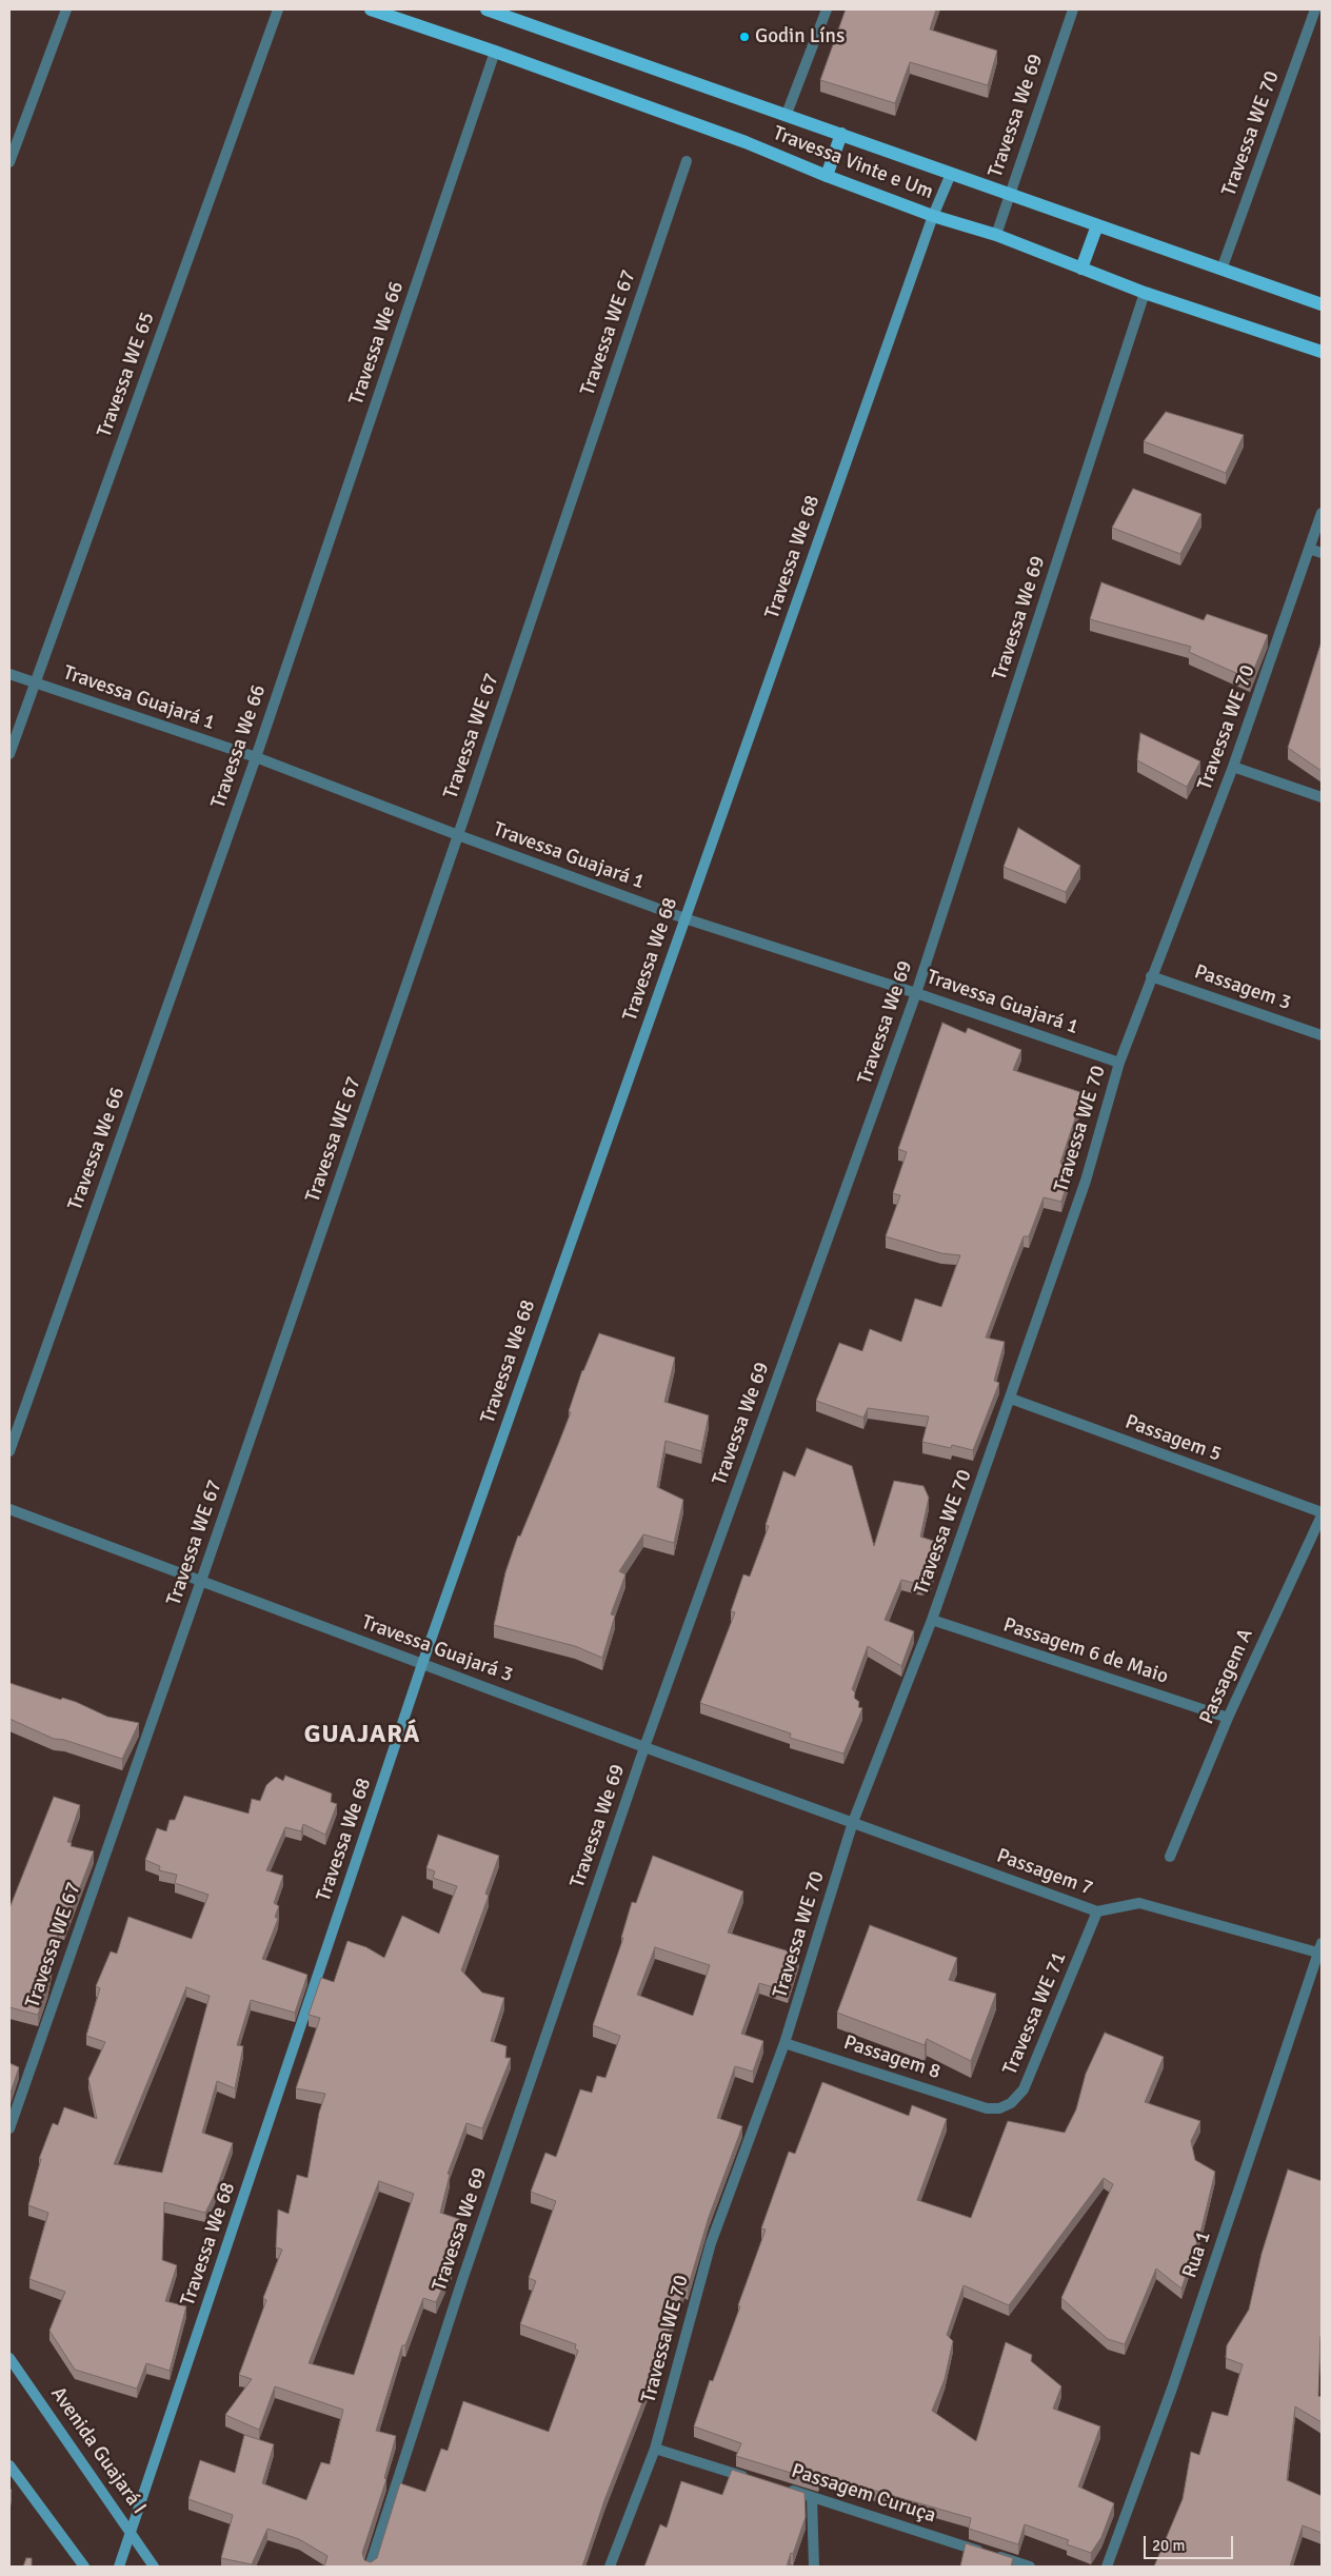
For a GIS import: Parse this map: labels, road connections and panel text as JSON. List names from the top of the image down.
{
  "streets": {
    "main road": ["Travessa Vinte e Um"],
    "street": [
      "Travessa We 69",
      "Travessa WE 70",
      "Travessa WE 67",
      "Travessa We 66",
      "Travessa WE 65",
      "Travessa We 68",
      "Travessa Guajará 1",
      "Passagem 3",
      "Passagem 5",
      "Travessa Guajará 3",
      "Passagem 6 de Maio",
      "Passagem A",
      "Passagem 7",
      "Travessa WE 71",
      "Passagem 8",
      "Rua 1",
      "Avenida Guajará I",
      "Passagem Curuça"
    ]
  },
  "crossings": [
    ["Travessa We 69", "Travessa Vinte e Um"],
    ["Travessa We 69", "Travessa Guajará 1"],
    ["Travessa We 69", "Travessa Guajará 3"],
    ["Travessa WE 70", "Travessa Vinte e Um"],
    ["Travessa WE 70", "Travessa Guajará 1"],
    ["Travessa WE 70", "Passagem 3"],
    ["Travessa WE 70", "Passagem 5"],
    ["Travessa WE 70", "Travessa Guajará 3"],
    ["Travessa WE 70", "Passagem 6 de Maio"],
    ["Travessa WE 70", "Passagem 7"],
    ["Travessa WE 70", "Passagem 8"],
    ["Travessa Vinte e Um", "Travessa We 66"],
    ["Travessa Vinte e Um", "Travessa We 68"],
    ["Travessa WE 67", "Travessa Guajará 1"],
    ["Travessa WE 67", "Travessa Guajará 3"],
    ["Travessa We 66", "Travessa Guajará 1"],
    ["Travessa WE 65", "Travessa Guajará 1"],
    ["Travessa We 68", "Travessa Guajará 1"],
    ["Travessa We 68", "Travessa Guajará 3"],
    ["Travessa We 68", "Avenida Guajará I"],
    ["Passagem 5", "Passagem A"],
    ["Travessa Guajará 3", "Passagem 7"],
    ["Passagem 6 de Maio", "Passagem A"],
    ["Passagem 7", "Travessa WE 71"],
    ["Passagem 7", "Rua 1"],
    ["Travessa WE 71", "Passagem 8"]
  ],
  "districts": ["GUAJARÁ"],
  "places": ["Godin Líns"],
  "scale_bar": "20 m"
}
